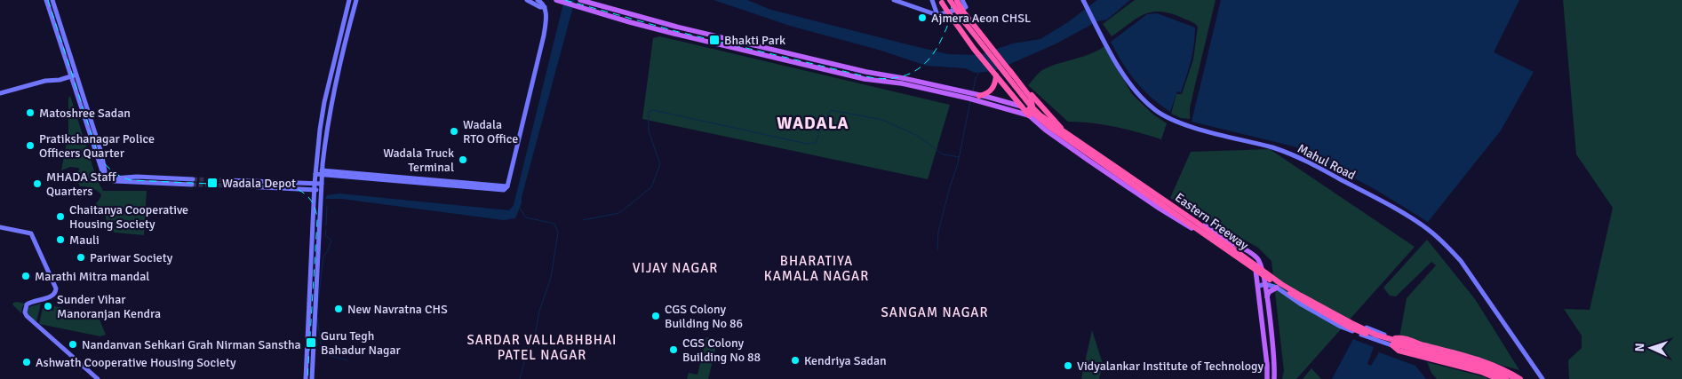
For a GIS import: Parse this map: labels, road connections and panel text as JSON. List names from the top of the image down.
{
  "streets": {
    "highway": ["Eastern Freeway"],
    "street": ["Mahul Road"]
  },
  "districts": [
    "WADALA",
    "BHARATIYA KAMALA NAGAR",
    "VIJAY NAGAR",
    "SANGAM NAGAR",
    "SARDAR VALLABHBHAI PATEL NAGAR"
  ],
  "places": {
    "other": [
      "Ajmera Aeon CHSL",
      "Matoshree Sadan",
      "Wadala RTO Office",
      "Pratikshanagar Police Officers Quarter",
      "Wadala Truck Terminal",
      "MHADA Staff Quarters",
      "Chaitanya Cooperative Housing Society",
      "Mauli",
      "Pariwar Society",
      "Marathi Mitra mandal",
      "Sunder Vihar Manoranjan Kendra",
      "New Navratna CHS",
      "CGS Colony Building No 86",
      "Nandanvan Sehkari Grah Nirman Sanstha",
      "CGS Colony Building No 88",
      "Kendriya Sadan",
      "Ashwath Cooperative Housing Society",
      "Vidyalankar Institute of Technology"
    ],
    "transit": ["Bhakti Park", "Wadala Depot", "Guru Tegh Bahadur Nagar"]
  },
  "north": "left"
}
